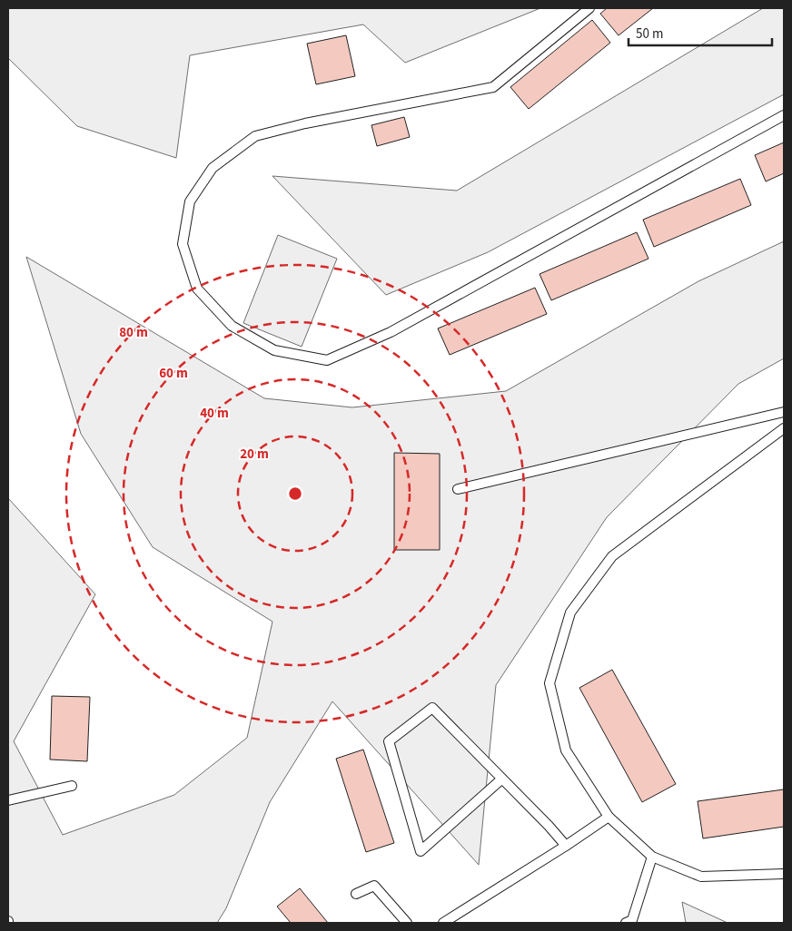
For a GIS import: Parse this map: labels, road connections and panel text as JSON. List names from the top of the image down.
{
  "scale_bar": "50 m",
  "rings": [
    "80 m",
    "60 m",
    "40 m",
    "20 m"
  ]
}
